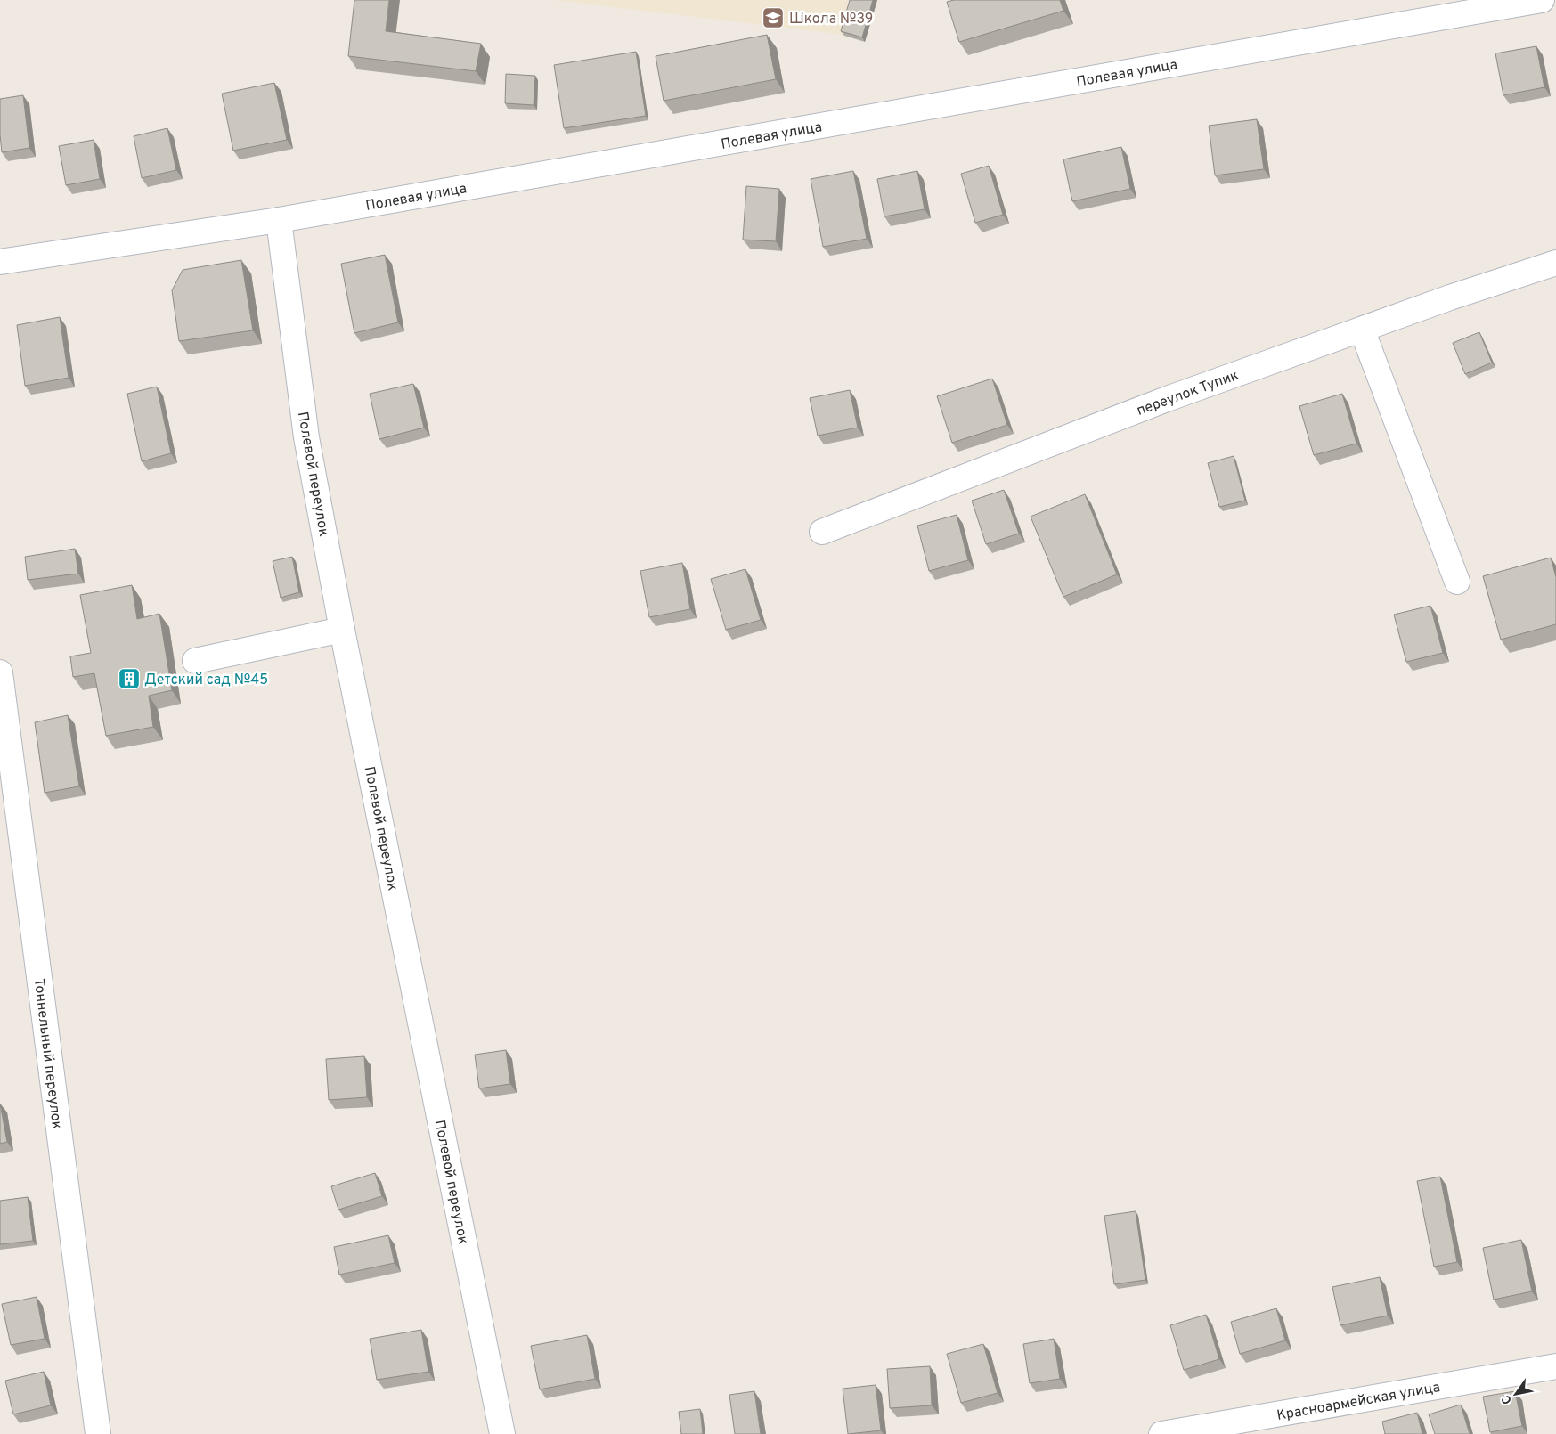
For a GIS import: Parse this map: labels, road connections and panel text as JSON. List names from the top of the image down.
{
  "streets": {
    "street": [
      "Полевая улица",
      "переулок Тупик",
      "Полевой переулок",
      "Тоннельный переулок",
      "Красноармейская улица"
    ]
  },
  "crossings": [
    ["Полевая улица", "Полевой переулок"]
  ],
  "places": {
    "school or university": ["Школа №39"],
    "building": ["Детский сад №45"]
  },
  "north": "bottom left"
}
